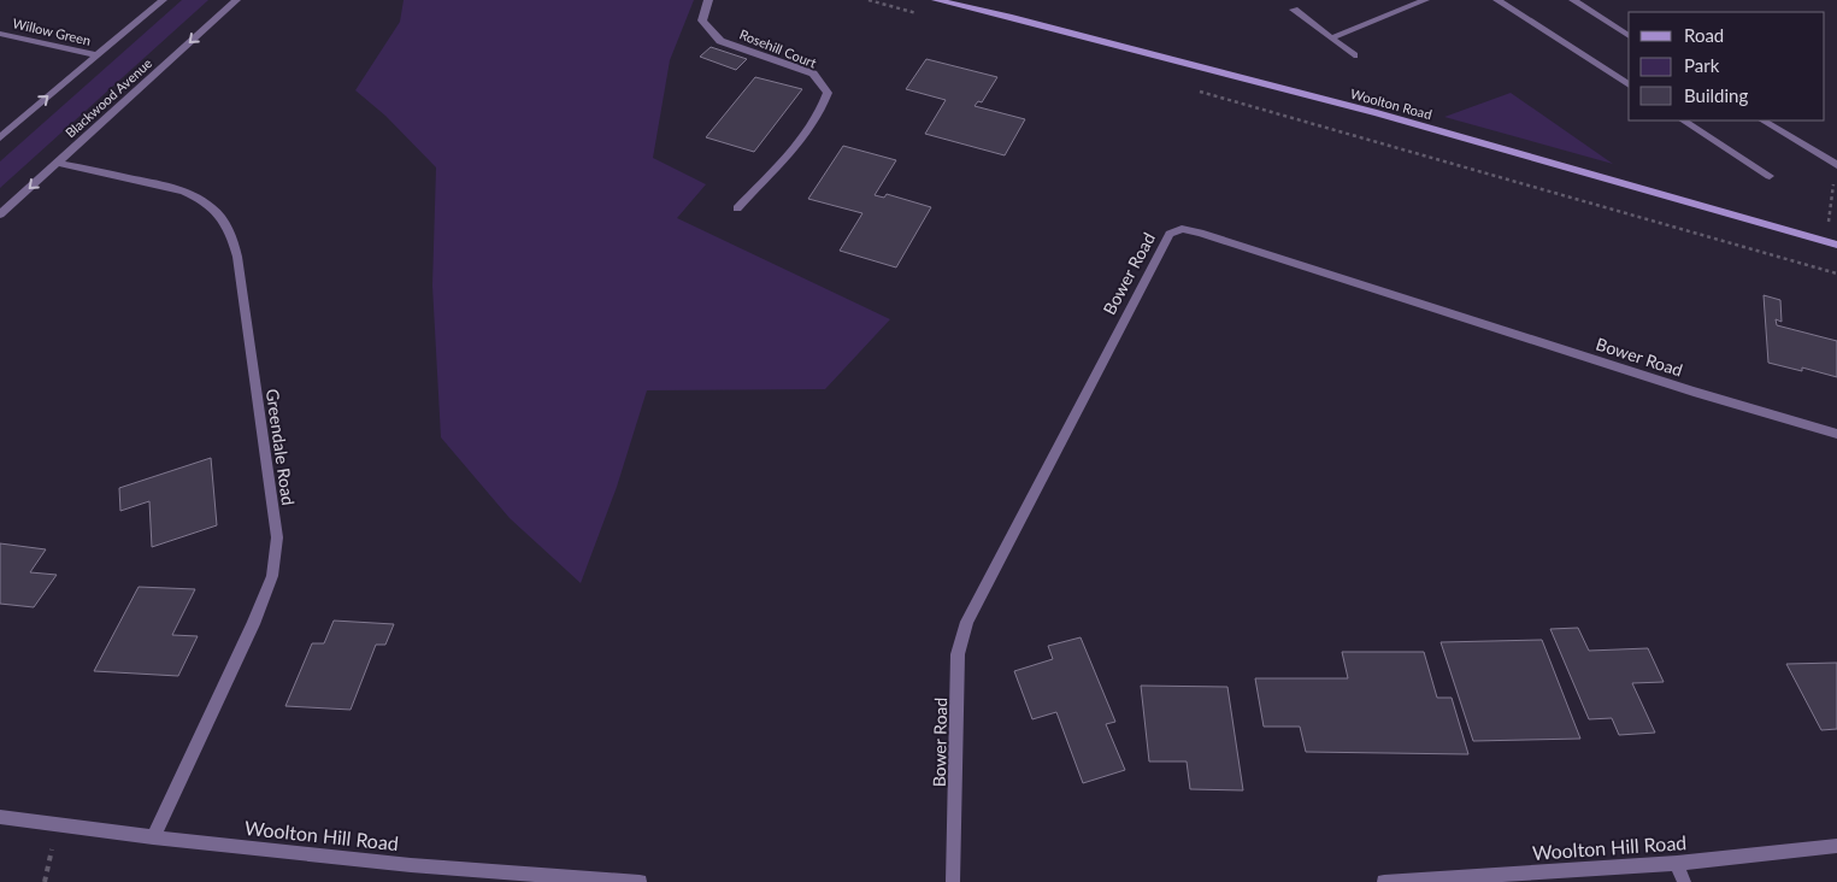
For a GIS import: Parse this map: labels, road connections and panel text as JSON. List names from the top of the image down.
{
  "streets": {
    "street": [
      "Willow Green",
      "Rosehill Court",
      "Blackwood Avenue",
      "Woolton Road",
      "Bower Road",
      "Greendale Road",
      "Woolton Hill Road"
    ]
  },
  "crossings": [
    ["Blackwood Avenue", "Greendale Road"],
    ["Greendale Road", "Woolton Hill Road"]
  ],
  "legend": ["Road", "Park", "Building"]
}
